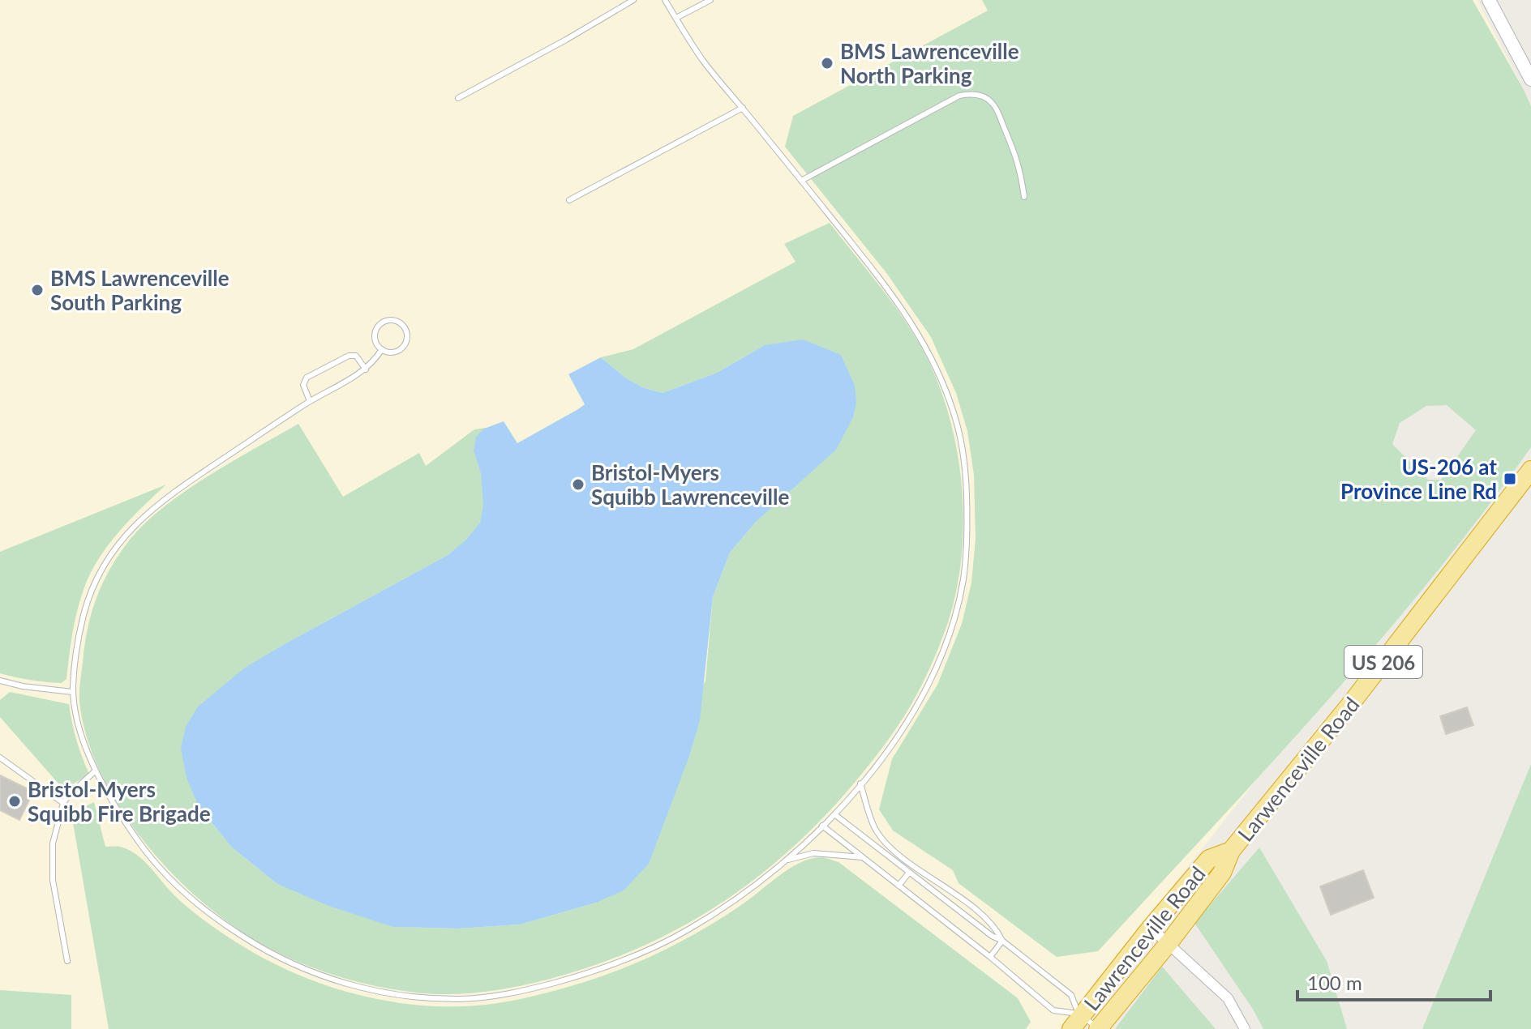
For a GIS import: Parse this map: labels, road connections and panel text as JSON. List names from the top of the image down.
{
  "streets": {
    "highway": ["US 206", "Larwenceville Road", "Lawrenceville Road"]
  },
  "crossings": [
    ["Larwenceville Road", "Lawrenceville Road"]
  ],
  "places": {
    "other": [
      "BMS Lawrenceville North Parking",
      "BMS Lawrenceville South Parking",
      "Bristol-Myers Squibb Lawrenceville",
      "Bristol-Myers Squibb Fire Brigade"
    ],
    "transit": ["US-206 at Province Line Rd"]
  },
  "scale_bar": "100 m"
}
